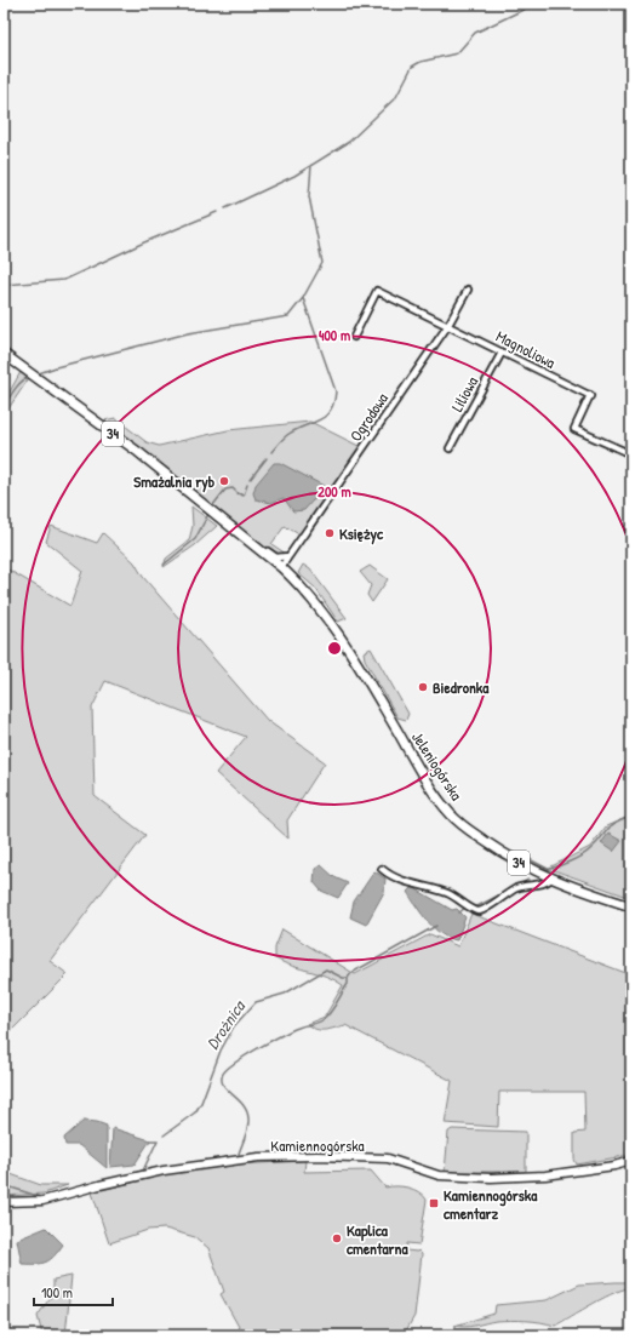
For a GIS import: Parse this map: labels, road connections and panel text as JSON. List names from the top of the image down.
{
  "streets": {
    "main road": ["34", "Jeleniogórska"],
    "street": [
      "Magnoliowa",
      "Liliowa",
      "Ogrodowa",
      "Kamiennogórska"
    ]
  },
  "crossings": [
    ["Magnoliowa", "Liliowa"],
    ["Magnoliowa", "Ogrodowa"],
    ["Ogrodowa", "34"],
    ["Ogrodowa", "Jeleniogórska"],
    ["34", "Jeleniogórska"]
  ],
  "water": ["Drożnica"],
  "places": {
    "other": [
      "Smażalnia ryb",
      "Księżyc",
      "Biedronka",
      "Kaplica cmentarna"
    ],
    "transit": ["Kamiennogórska cmentarz"]
  },
  "scale_bar": "100 m",
  "rings": ["400 m", "200 m"]
}
